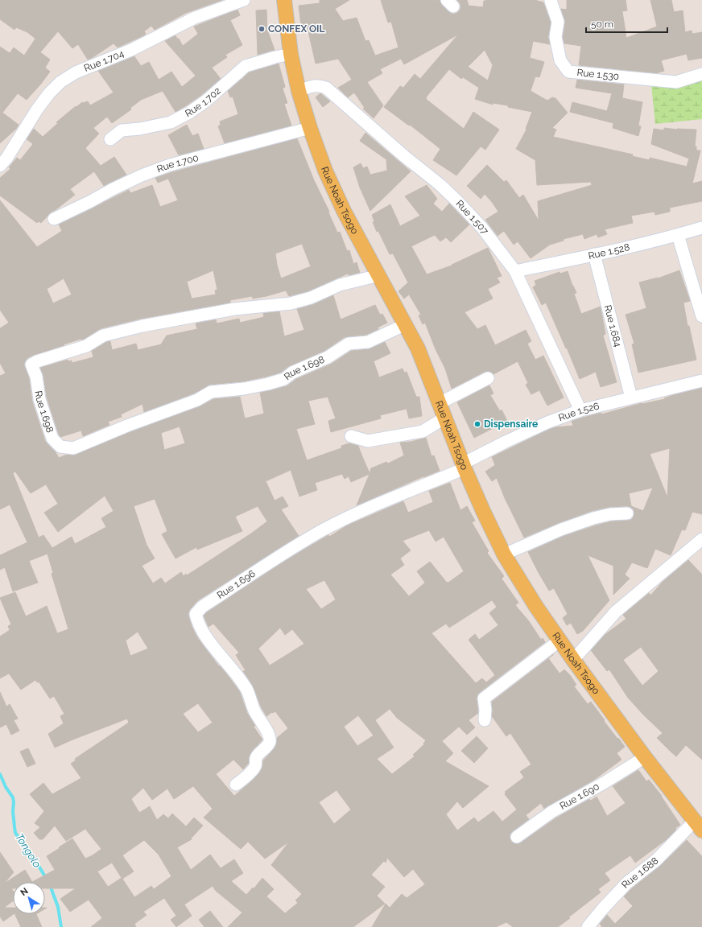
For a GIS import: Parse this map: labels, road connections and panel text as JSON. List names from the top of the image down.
{
  "streets": {
    "main road": ["Rue Noah Tsogo"],
    "street": [
      "Rue 1.704",
      "Rue 1.530",
      "Rue 1.702",
      "Rue 1.700",
      "Rue 1.507",
      "Rue 1.528",
      "Rue 1.684",
      "Rue 1.698",
      "Rue 1.526",
      "Rue 1.696",
      "Rue 1.690",
      "Rue 1.688"
    ]
  },
  "crossings": [
    ["Rue 1.702", "Rue Noah Tsogo"],
    ["Rue 1.700", "Rue Noah Tsogo"],
    ["Rue Noah Tsogo", "Rue 1.507"],
    ["Rue Noah Tsogo", "Rue 1.698"],
    ["Rue Noah Tsogo", "Rue 1.526"],
    ["Rue Noah Tsogo", "Rue 1.696"],
    ["Rue Noah Tsogo", "Rue 1.690"],
    ["Rue Noah Tsogo", "Rue 1.688"],
    ["Rue 1.507", "Rue 1.528"],
    ["Rue 1.507", "Rue 1.526"],
    ["Rue 1.528", "Rue 1.684"],
    ["Rue 1.684", "Rue 1.526"],
    ["Rue 1.526", "Rue 1.696"]
  ],
  "water": ["Tongolo"],
  "places": ["CONFEX OIL", "Dispensaire"],
  "scale_bar": "50 m",
  "north": "top left"
}
